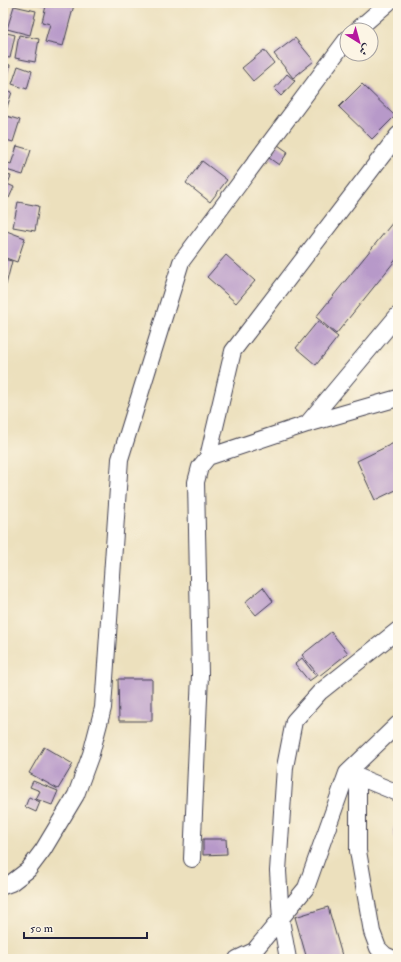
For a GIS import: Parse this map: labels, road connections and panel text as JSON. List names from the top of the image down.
{
  "scale_bar": "50 m",
  "north": "bottom right"
}
